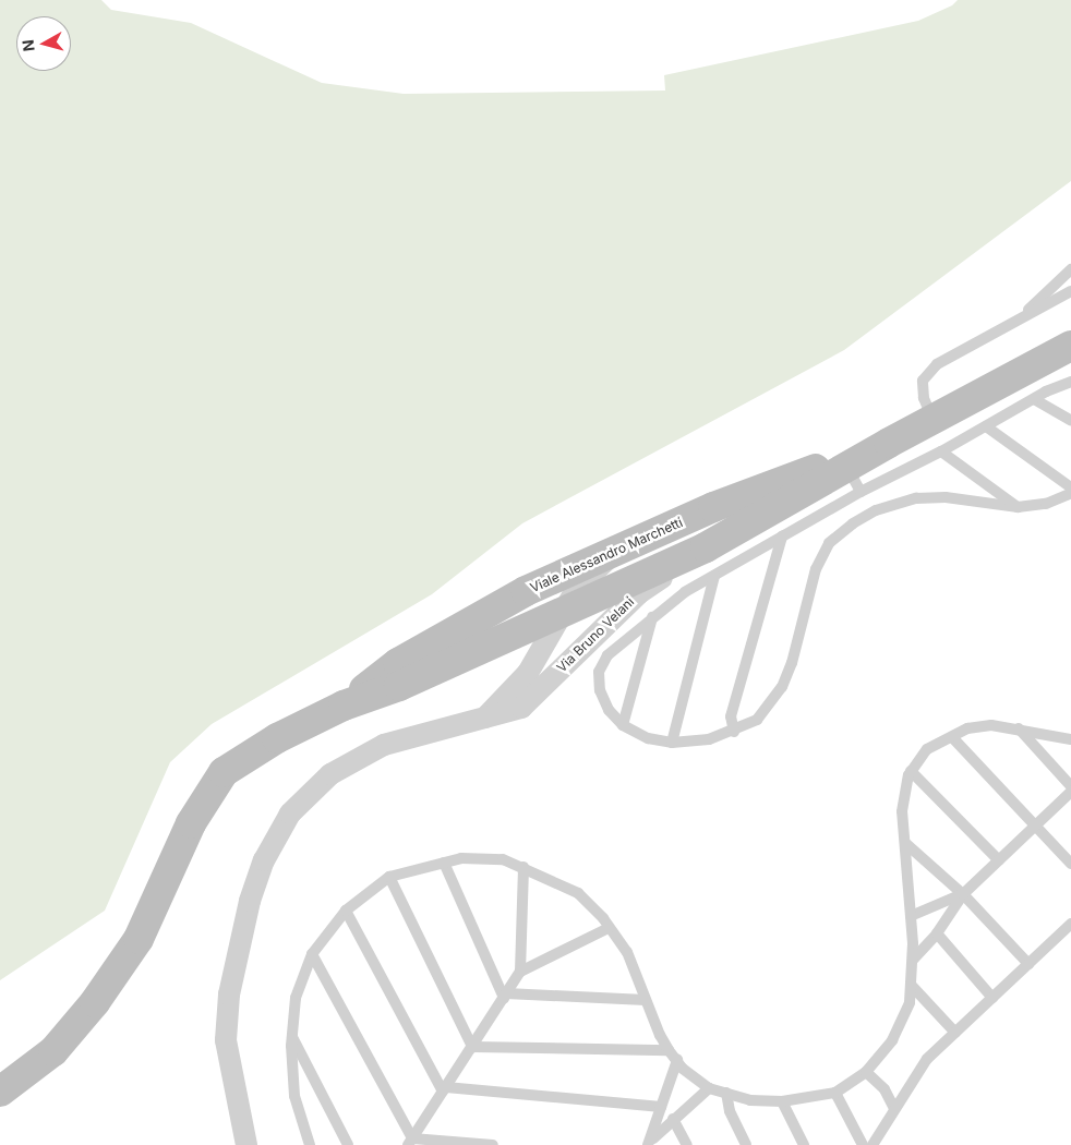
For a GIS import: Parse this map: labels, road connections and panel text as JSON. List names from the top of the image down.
{
  "streets": {
    "street": ["Viale Alessandro Marchetti", "Via Bruno Velani"]
  },
  "crossings": [
    ["Viale Alessandro Marchetti", "Via Bruno Velani"]
  ],
  "north": "left"
}
